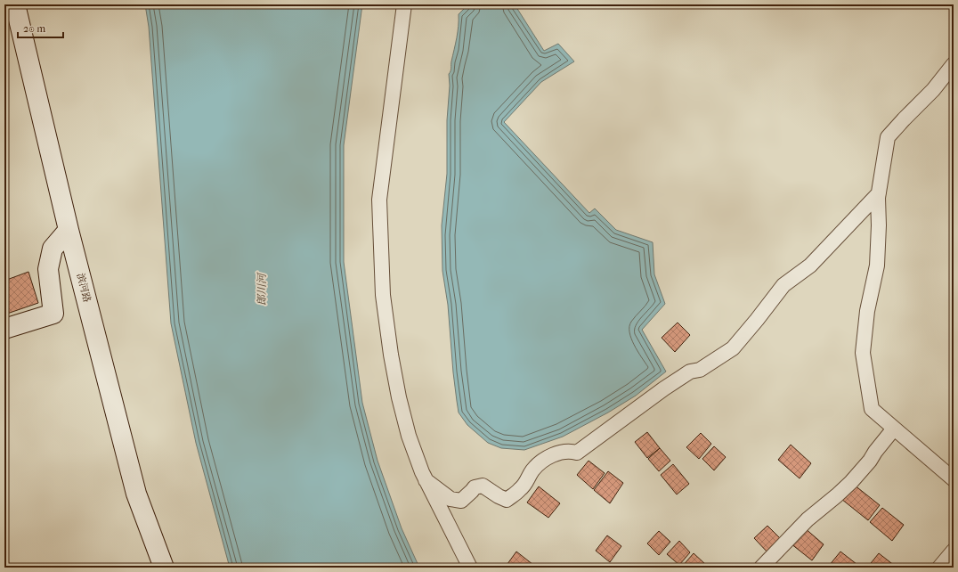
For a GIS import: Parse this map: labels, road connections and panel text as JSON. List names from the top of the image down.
{
  "streets": {
    "street": ["滨河路"]
  },
  "water": ["郎川河"],
  "scale_bar": "20 m"
}
